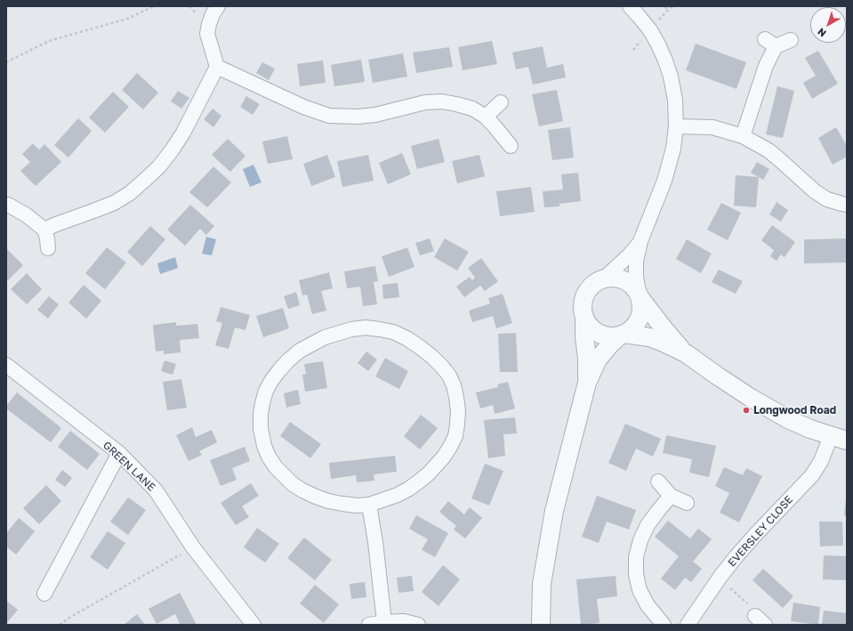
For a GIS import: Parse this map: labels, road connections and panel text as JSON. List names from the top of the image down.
{
  "streets": {
    "street": ["GREEN LANE", "EVERSLEY CLOSE"]
  },
  "places": ["Longwood Road"],
  "north": "bottom left"
}
